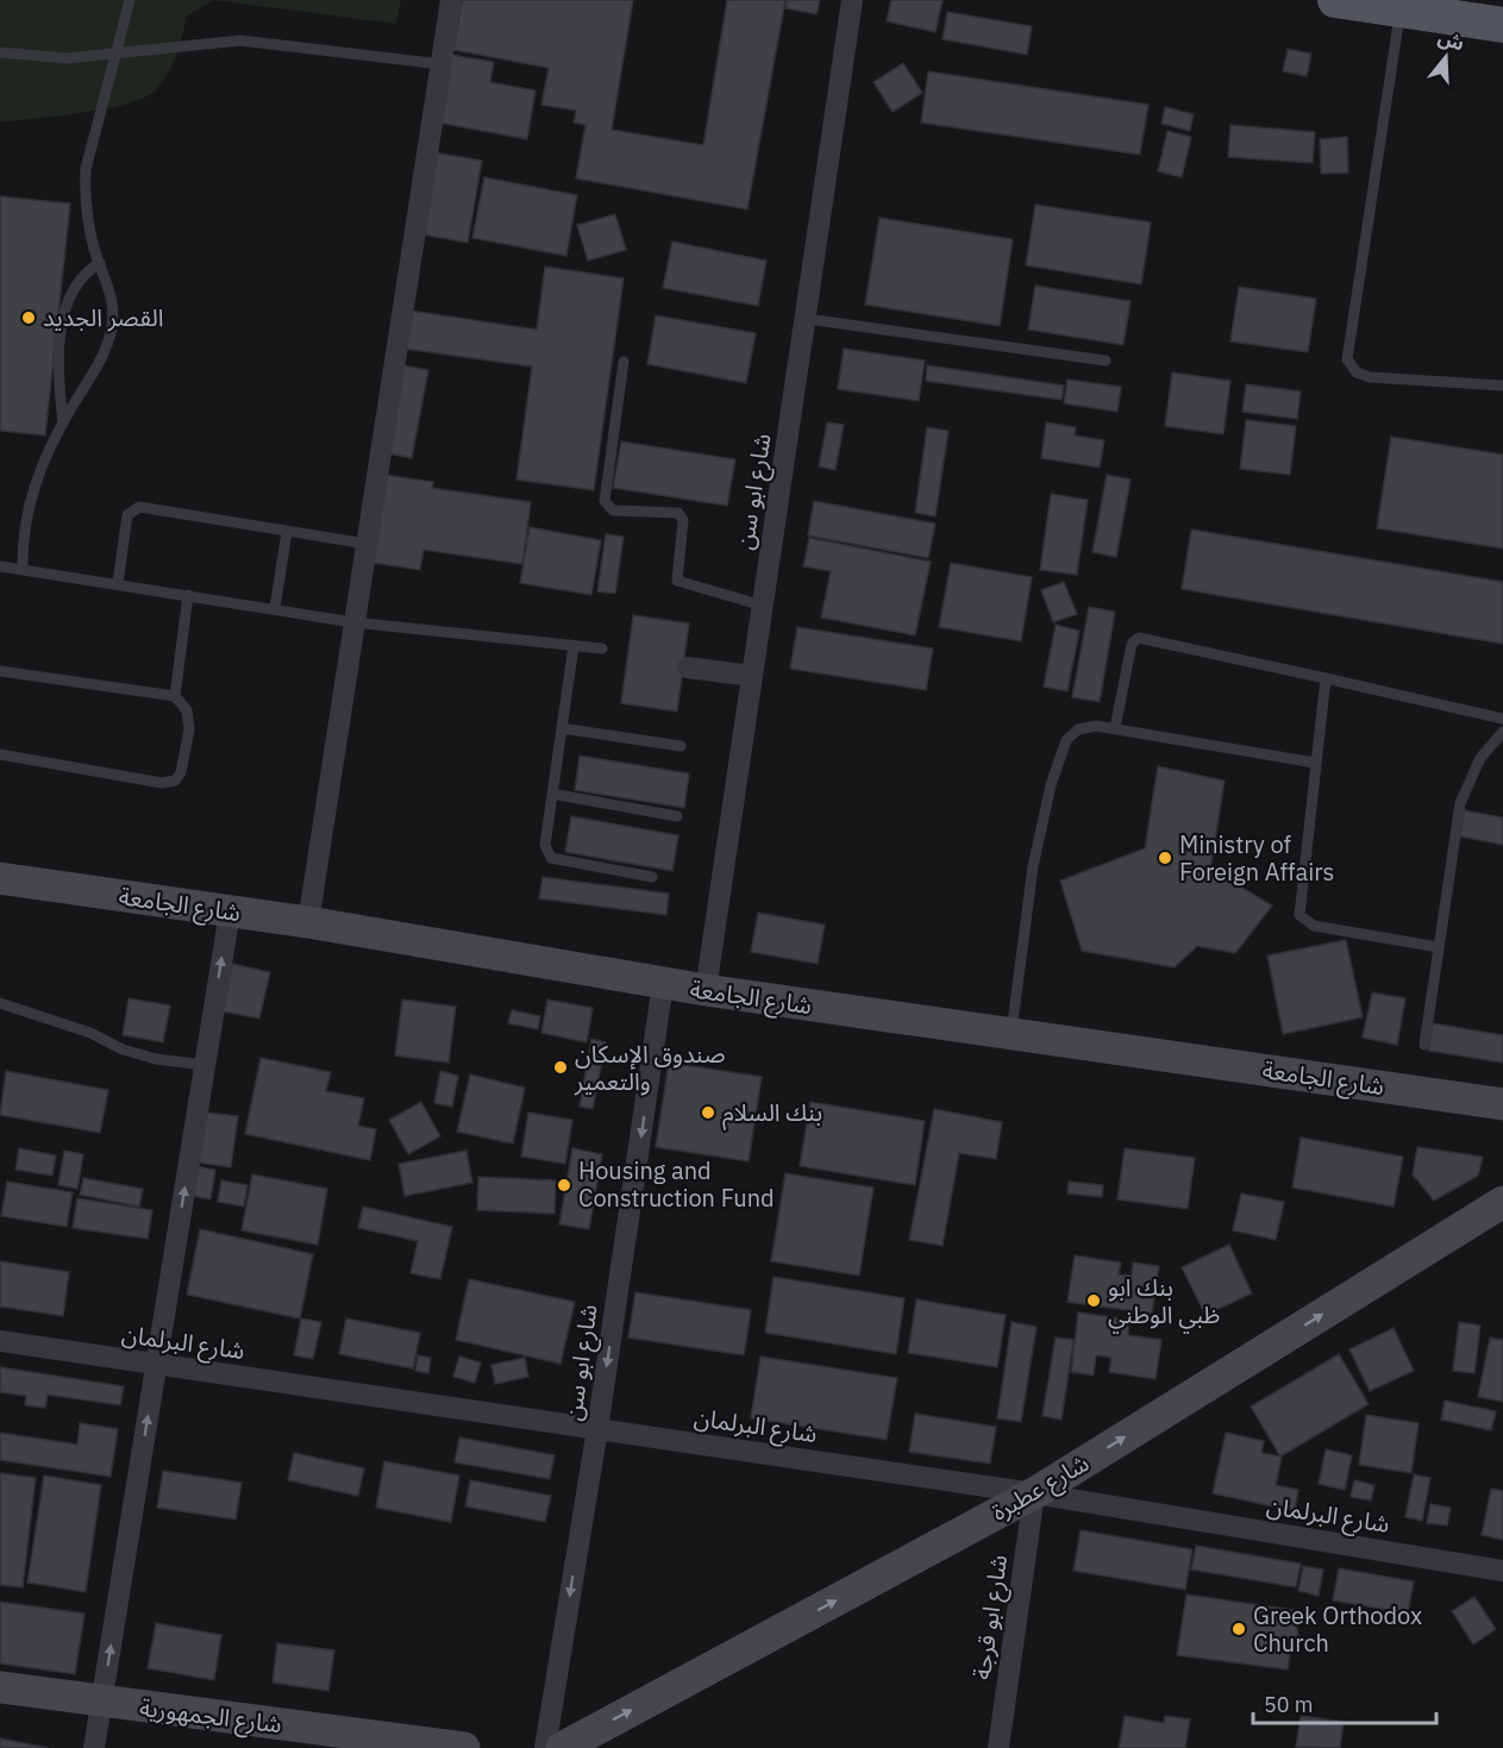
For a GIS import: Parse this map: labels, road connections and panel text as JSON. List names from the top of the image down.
{
  "streets": {
    "main road": ["شارع الجامعة", "شارع عطبرة", "شارع الجمهورية"],
    "street": ["شارع ابو سن", "شارع البرلمان", "شارع ابو قرجة"]
  },
  "crossings": [
    ["شارع ابو سن", "شارع الجامعة"],
    ["شارع ابو سن", "شارع البرلمان"],
    ["شارع البرلمان", "شارع عطبرة"],
    ["شارع البرلمان", "شارع ابو قرجة"],
    ["شارع عطبرة", "شارع ابو قرجة"]
  ],
  "one_way": ["شارع ابو سن", "شارع عطبرة"],
  "places": [
    "القصر الجديد",
    "Ministry of Foreign Affairs",
    "صندوق الإسكان والتعمير",
    "بنك السلام",
    "Housing and Construction Fund",
    "بنك ابو ظبي الوطني",
    "Greek Orthodox Church"
  ],
  "scale_bar": "50 m",
  "north": "top"
}
